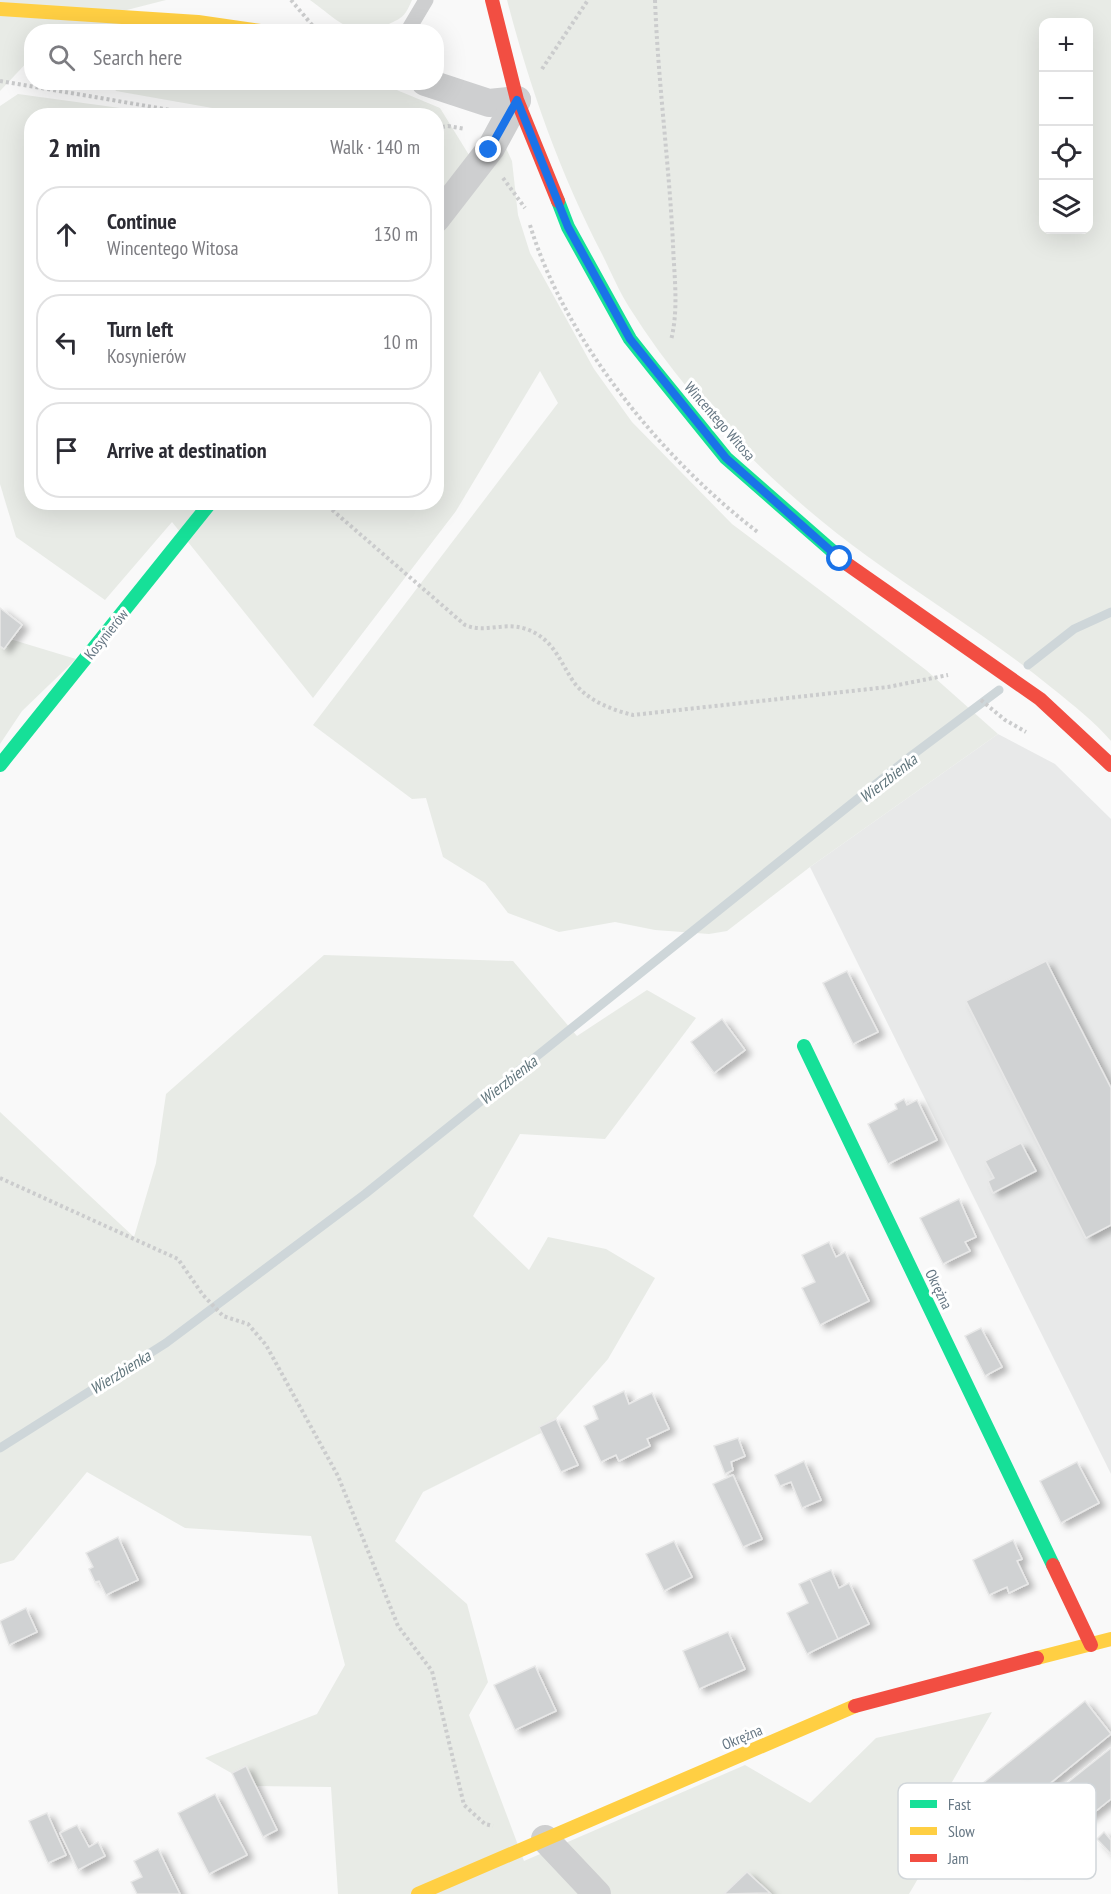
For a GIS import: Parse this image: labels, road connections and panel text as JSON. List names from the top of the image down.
{
  "streets": {
    "street": ["Wincentego Witosa", "Kosynierów", "Okrężna"]
  },
  "water": ["Wierzbienka"],
  "legend": ["Fast", "Slow", "Jam"],
  "page": {
    "map_buttons": ["+", "−"],
    "search": "Search here",
    "heading": ["2 min", "Walk · 140 m"],
    "list": [
      ["Continue", "Wincentego Witosa", "130 m"],
      ["Turn left", "Kosynierów", "10 m"],
      "Arrive at destination"
    ]
  }
}
